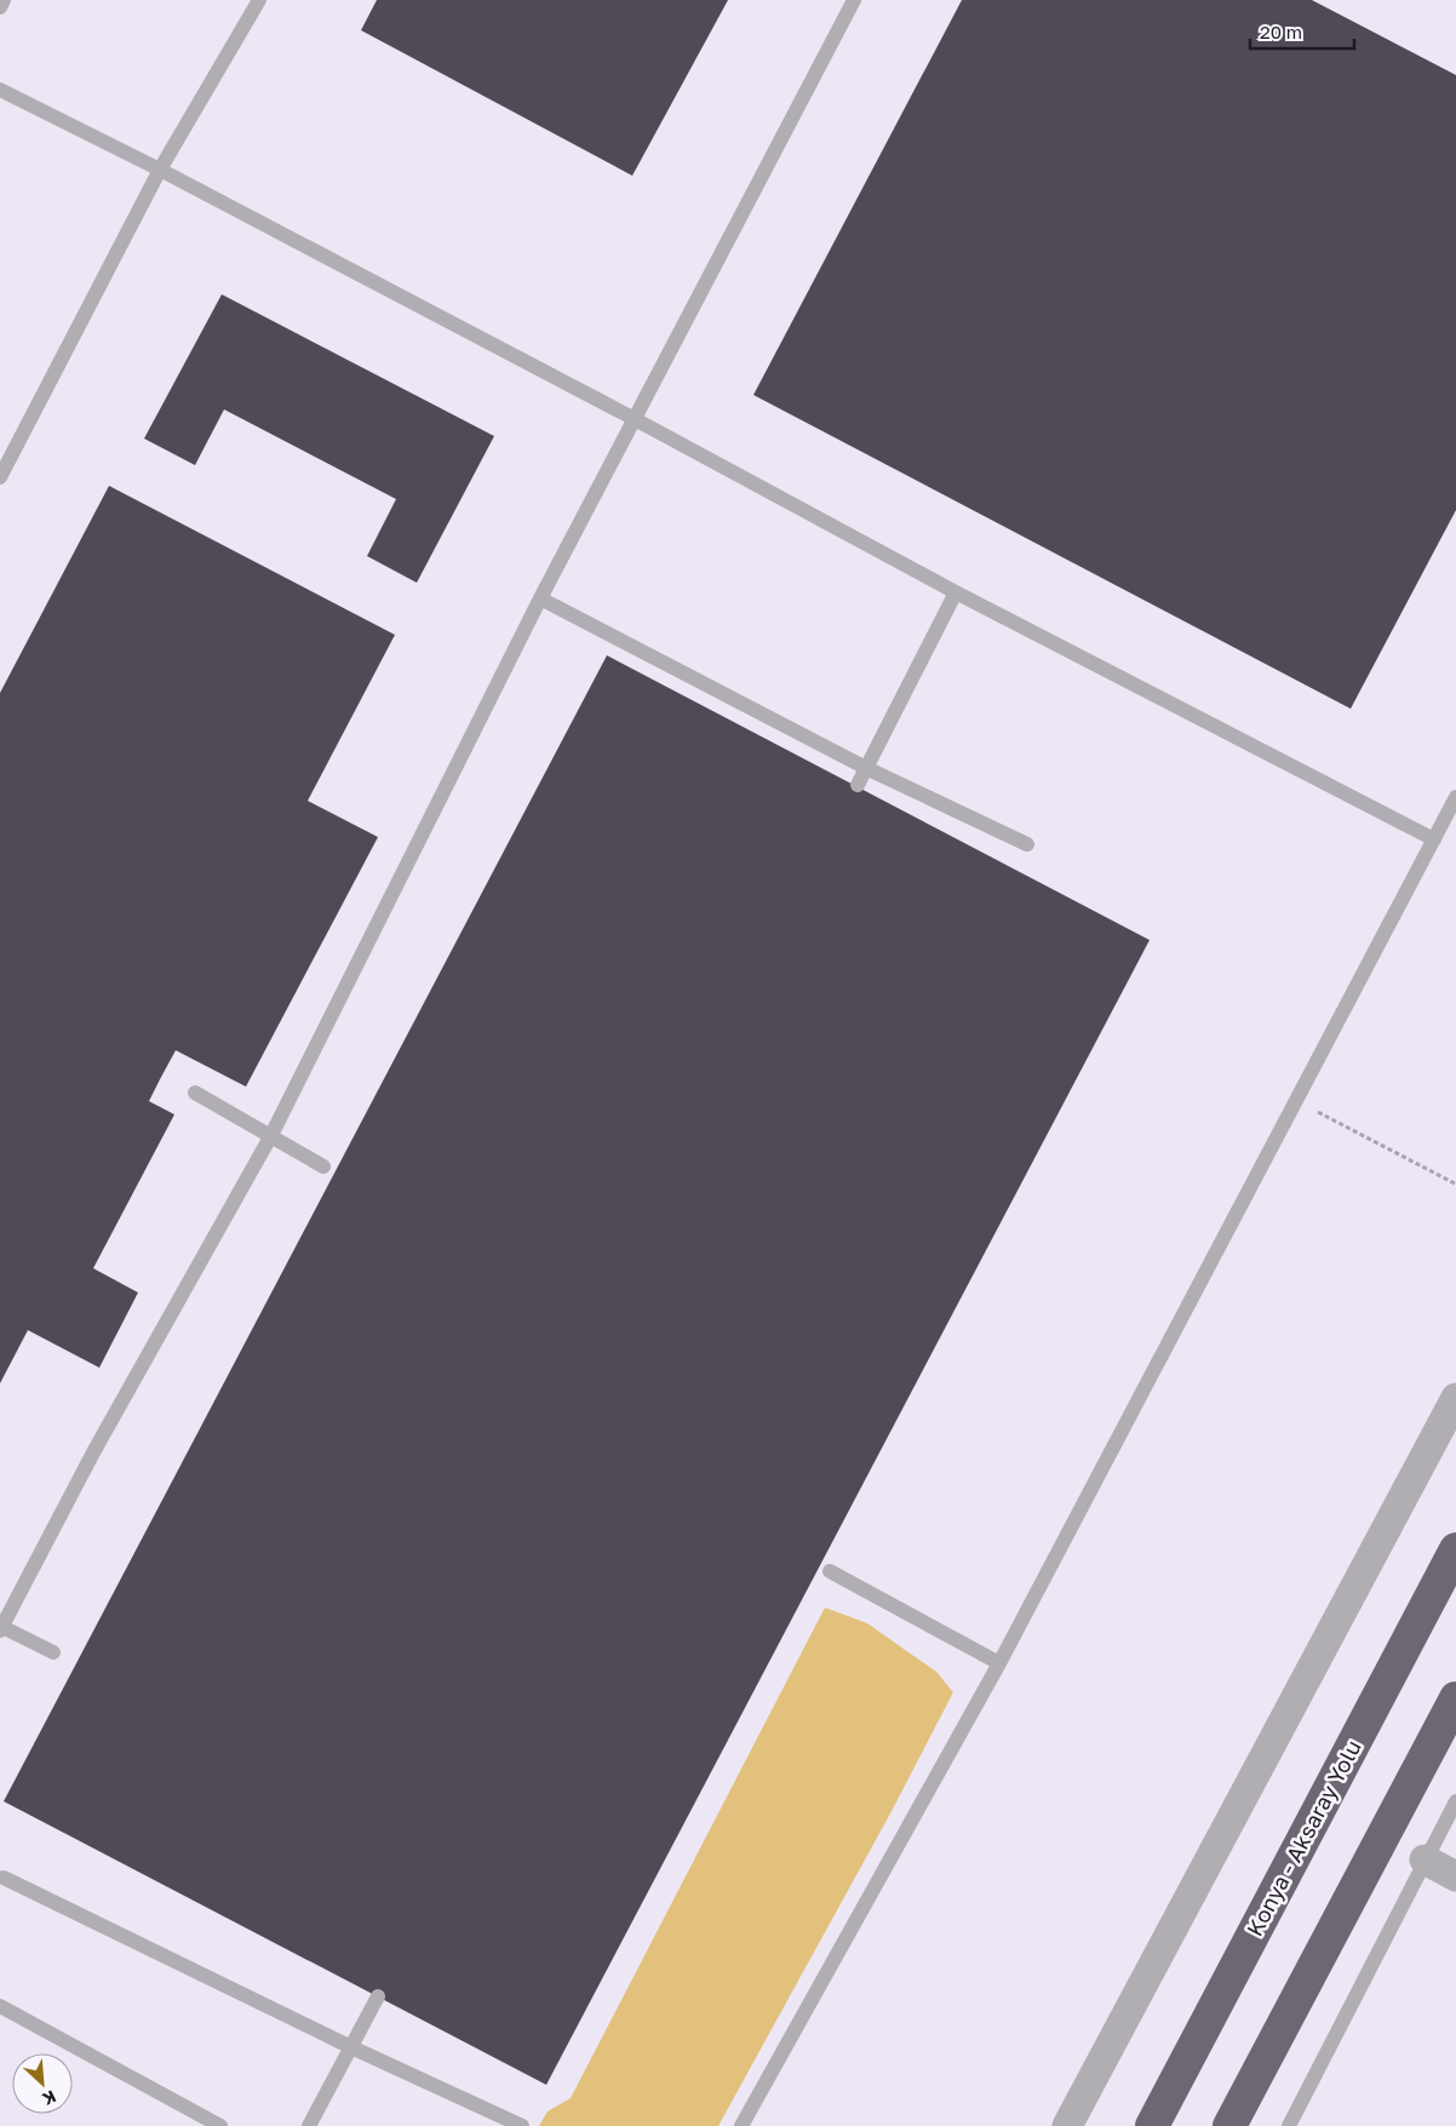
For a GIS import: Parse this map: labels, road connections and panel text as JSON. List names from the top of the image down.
{
  "streets": {
    "highway": ["Konya - Aksaray Yolu"]
  },
  "scale_bar": "20 m",
  "north": "bottom right"
}
